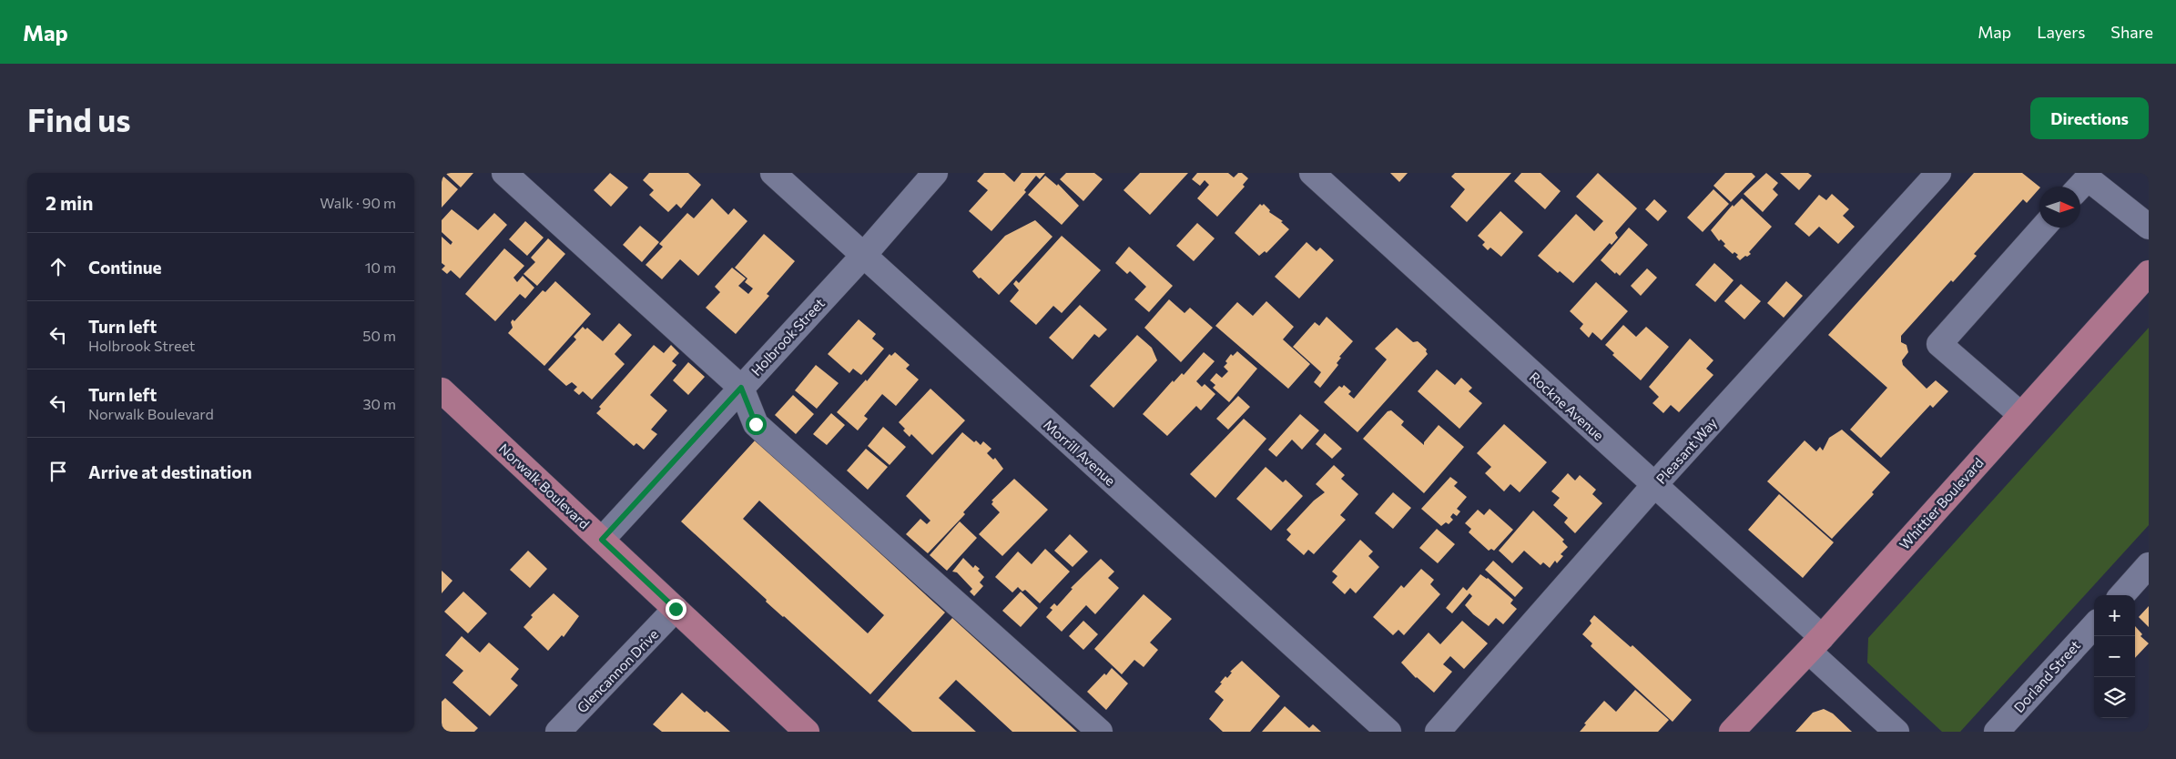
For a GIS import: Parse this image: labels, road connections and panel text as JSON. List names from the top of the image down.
{
  "streets": {
    "main road": ["Norwalk Boulevard", "Whittier Boulevard"],
    "street": [
      "Holbrook Street",
      "Rockne Avenue",
      "Pleasant Way",
      "Morrill Avenue",
      "Glencannon Drive",
      "Dorland Street"
    ]
  },
  "crossings": [
    ["Holbrook Street", "Morrill Avenue"],
    ["Holbrook Street", "Norwalk Boulevard"],
    ["Rockne Avenue", "Pleasant Way"],
    ["Rockne Avenue", "Whittier Boulevard"],
    ["Norwalk Boulevard", "Glencannon Drive"]
  ],
  "north": "right",
  "page": {
    "header": "Map",
    "nav": ["Map", "Layers", "Share"],
    "buttons": "Directions",
    "title": "Find us",
    "heading": ["2 min", "Walk · 90 m"],
    "list": [
      ["Continue", "10 m"],
      ["Turn left", "Holbrook Street", "50 m"],
      ["Turn left", "Norwalk Boulevard", "30 m"],
      "Arrive at destination"
    ],
    "map_buttons": ["+", "−"]
  }
}
